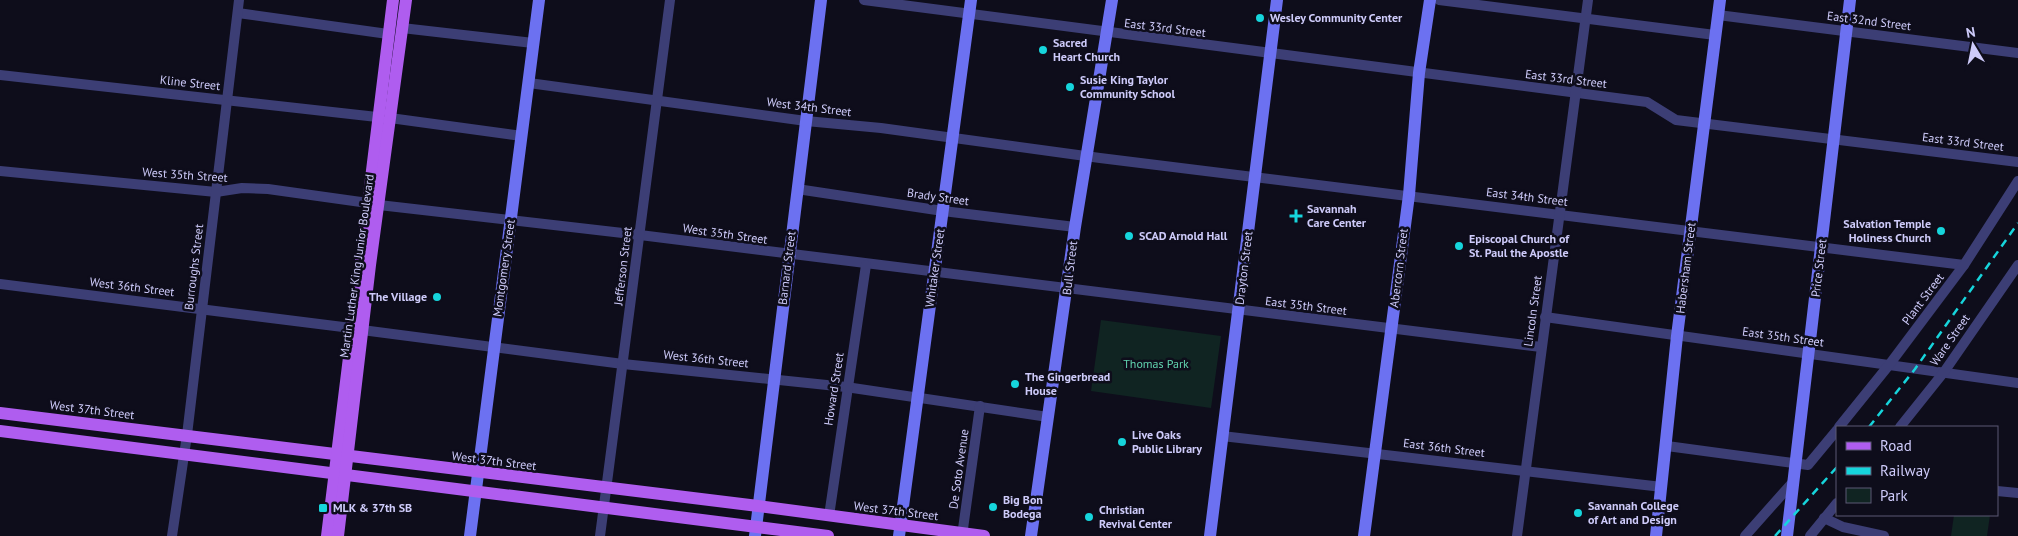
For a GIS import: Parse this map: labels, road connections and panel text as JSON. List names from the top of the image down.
{
  "streets": {
    "main road": [
      "Martin Luther King Junior Boulevard",
      "Montgomery Street",
      "Barnard Street",
      "Whitaker Street",
      "Bull Street",
      "Drayton Street",
      "Abercorn Street",
      "Habersham Street",
      "Price Street",
      "West 37th Street"
    ],
    "street": [
      "East 32nd Street",
      "East 33rd Street",
      "Kline Street",
      "West 34th Street",
      "West 35th Street",
      "Brady Street",
      "East 34th Street",
      "Jefferson Street",
      "Burroughs Street",
      "West 36th Street",
      "Plant Street",
      "East 35th Street",
      "Lincoln Street",
      "Ware Street",
      "Howard Street",
      "East 36th Street",
      "De Soto Avenue"
    ]
  },
  "crossings": [
    ["East 32nd Street", "Habersham Street"],
    ["East 32nd Street", "Price Street"],
    ["East 33rd Street", "Whitaker Street"],
    ["East 33rd Street", "Bull Street"],
    ["East 33rd Street", "Drayton Street"],
    ["East 33rd Street", "Abercorn Street"],
    ["East 33rd Street", "Habersham Street"],
    ["East 33rd Street", "Price Street"],
    ["East 33rd Street", "Lincoln Street"],
    ["Kline Street", "Martin Luther King Junior Boulevard"],
    ["Kline Street", "Burroughs Street"],
    ["West 34th Street", "East 34th Street"],
    ["West 34th Street", "Jefferson Street"],
    ["West 34th Street", "Montgomery Street"],
    ["West 34th Street", "Barnard Street"],
    ["West 34th Street", "Whitaker Street"],
    ["West 34th Street", "Bull Street"],
    ["West 35th Street", "Martin Luther King Junior Boulevard"],
    ["West 35th Street", "Jefferson Street"],
    ["West 35th Street", "Burroughs Street"],
    ["West 35th Street", "Montgomery Street"],
    ["West 35th Street", "Barnard Street"],
    ["West 35th Street", "Whitaker Street"],
    ["West 35th Street", "Bull Street"],
    ["West 35th Street", "East 35th Street"],
    ["West 35th Street", "Howard Street"],
    ["Brady Street", "Barnard Street"],
    ["Brady Street", "Whitaker Street"],
    ["Brady Street", "Bull Street"],
    ["East 34th Street", "Bull Street"],
    ["East 34th Street", "Drayton Street"],
    ["East 34th Street", "Abercorn Street"],
    ["East 34th Street", "Habersham Street"],
    ["East 34th Street", "Price Street"],
    ["East 34th Street", "Plant Street"],
    ["East 34th Street", "Lincoln Street"],
    ["Martin Luther King Junior Boulevard", "West 36th Street"],
    ["Martin Luther King Junior Boulevard", "West 37th Street"],
    ["Jefferson Street", "West 36th Street"],
    ["Jefferson Street", "West 37th Street"],
    ["Burroughs Street", "West 36th Street"],
    ["Burroughs Street", "West 37th Street"],
    ["Montgomery Street", "West 36th Street"],
    ["Montgomery Street", "West 37th Street"],
    ["Barnard Street", "West 36th Street"],
    ["Barnard Street", "West 37th Street"],
    ["Whitaker Street", "West 36th Street"],
    ["Whitaker Street", "West 37th Street"],
    ["Bull Street", "West 36th Street"],
    ["Bull Street", "East 35th Street"],
    ["Drayton Street", "East 35th Street"],
    ["Drayton Street", "East 36th Street"],
    ["Abercorn Street", "East 35th Street"],
    ["Abercorn Street", "East 36th Street"],
    ["Habersham Street", "East 35th Street"],
    ["Habersham Street", "East 36th Street"],
    ["Price Street", "East 35th Street"],
    ["West 36th Street", "Howard Street"],
    ["West 36th Street", "De Soto Avenue"],
    ["Plant Street", "East 35th Street"],
    ["East 35th Street", "Lincoln Street"],
    ["East 35th Street", "Ware Street"],
    ["Lincoln Street", "East 36th Street"],
    ["Howard Street", "West 37th Street"],
    ["West 37th Street", "De Soto Avenue"]
  ],
  "parks": ["Thomas Park"],
  "places": {
    "other": [
      "Wesley Community Center",
      "Sacred Heart Church",
      "Susie King Taylor Community School",
      "Salvation Temple Holiness Church",
      "SCAD Arnold Hall",
      "Episcopal Church of St. Paul the Apostle",
      "The Village",
      "The Gingerbread House",
      "Live Oaks Public Library",
      "Big Bon Bodega",
      "Savannah College of Art and Design",
      "Christian Revival Center"
    ],
    "health": ["Savannah Care Center"],
    "transit": ["MLK & 37th SB"]
  },
  "legend": ["Road", "Railway", "Park"],
  "north": "top"
}
